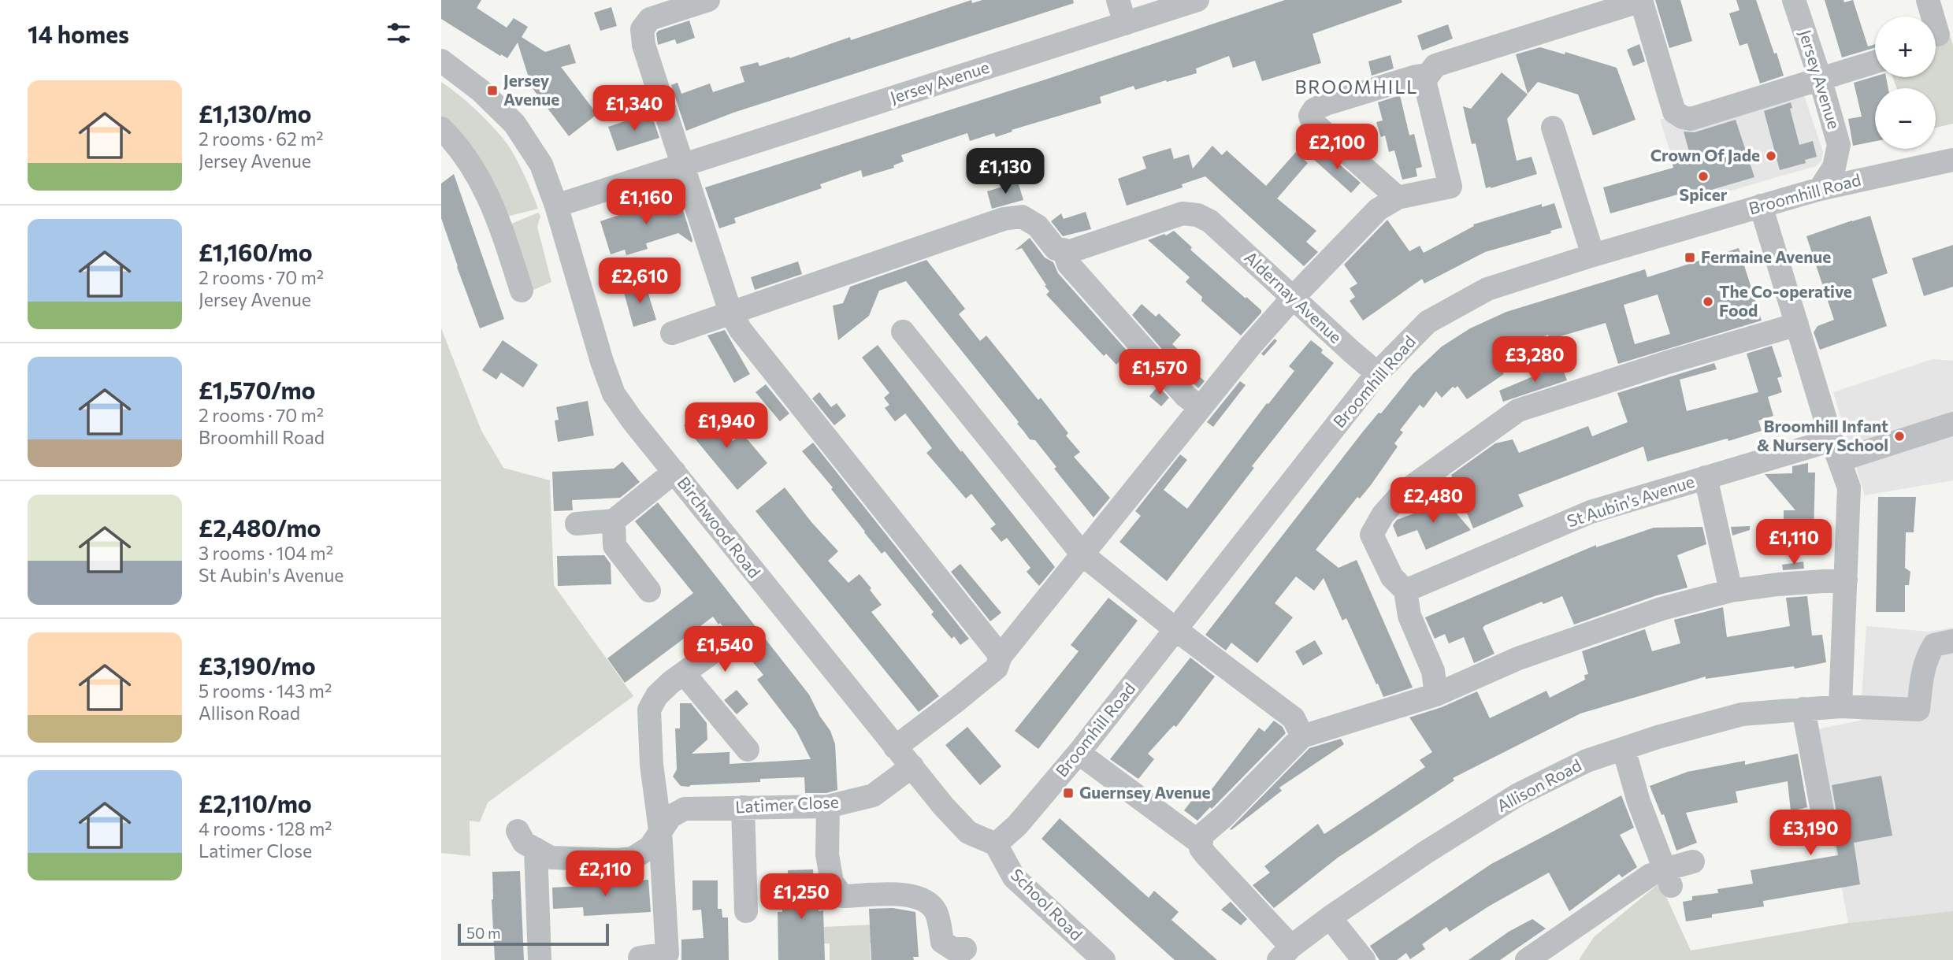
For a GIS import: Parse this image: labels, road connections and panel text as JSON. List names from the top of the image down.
{
  "streets": {
    "street": [
      "Jersey Avenue",
      "Broomhill Road",
      "Aldernay Avenue",
      "St Aubin's Avenue",
      "Birchwood Road",
      "Allison Road",
      "Latimer Close",
      "School Road"
    ]
  },
  "crossings": [
    ["Jersey Avenue", "Broomhill Road"],
    ["Jersey Avenue", "Birchwood Road"],
    ["Broomhill Road", "Aldernay Avenue"],
    ["Broomhill Road", "Birchwood Road"],
    ["Broomhill Road", "School Road"],
    ["Birchwood Road", "Latimer Close"],
    ["Birchwood Road", "School Road"]
  ],
  "districts": ["BROOMHILL"],
  "places": {
    "transit": ["Jersey Avenue", "Fermaine Avenue", "Guernsey Avenue"],
    "other": [
      "Crown Of Jade",
      "Spicer",
      "The Co-operative Food",
      "Broomhill Infant & Nursery School"
    ]
  },
  "scale_bar": "50 m",
  "page": {
    "heading": "14 homes",
    "map_buttons": ["+", "−"],
    "list": [
      {
        "name": "£1,130/mo",
        "note": "2 rooms · 62 m² · Jersey Avenue"
      },
      {
        "name": "£1,160/mo",
        "note": "2 rooms · 70 m² · Jersey Avenue"
      },
      {
        "name": "£1,570/mo",
        "note": "2 rooms · 70 m² · Broomhill Road"
      },
      {
        "name": "£2,480/mo",
        "note": "3 rooms · 104 m² · St Aubin's Avenue"
      },
      {
        "name": "£3,190/mo",
        "note": "5 rooms · 143 m² · Allison Road"
      },
      {
        "name": "£2,110/mo",
        "note": "4 rooms · 128 m² · Latimer Close"
      }
    ],
    "price": [
      "£1,340",
      "£2,100",
      "£1,130",
      "£1,160",
      "£2,610",
      "£3,280",
      "£1,570",
      "£1,940",
      "£2,480",
      "£1,110",
      "£1,540",
      "£3,190",
      "£2,110",
      "£1,250"
    ],
    "scale": "50 m"
  }
}
